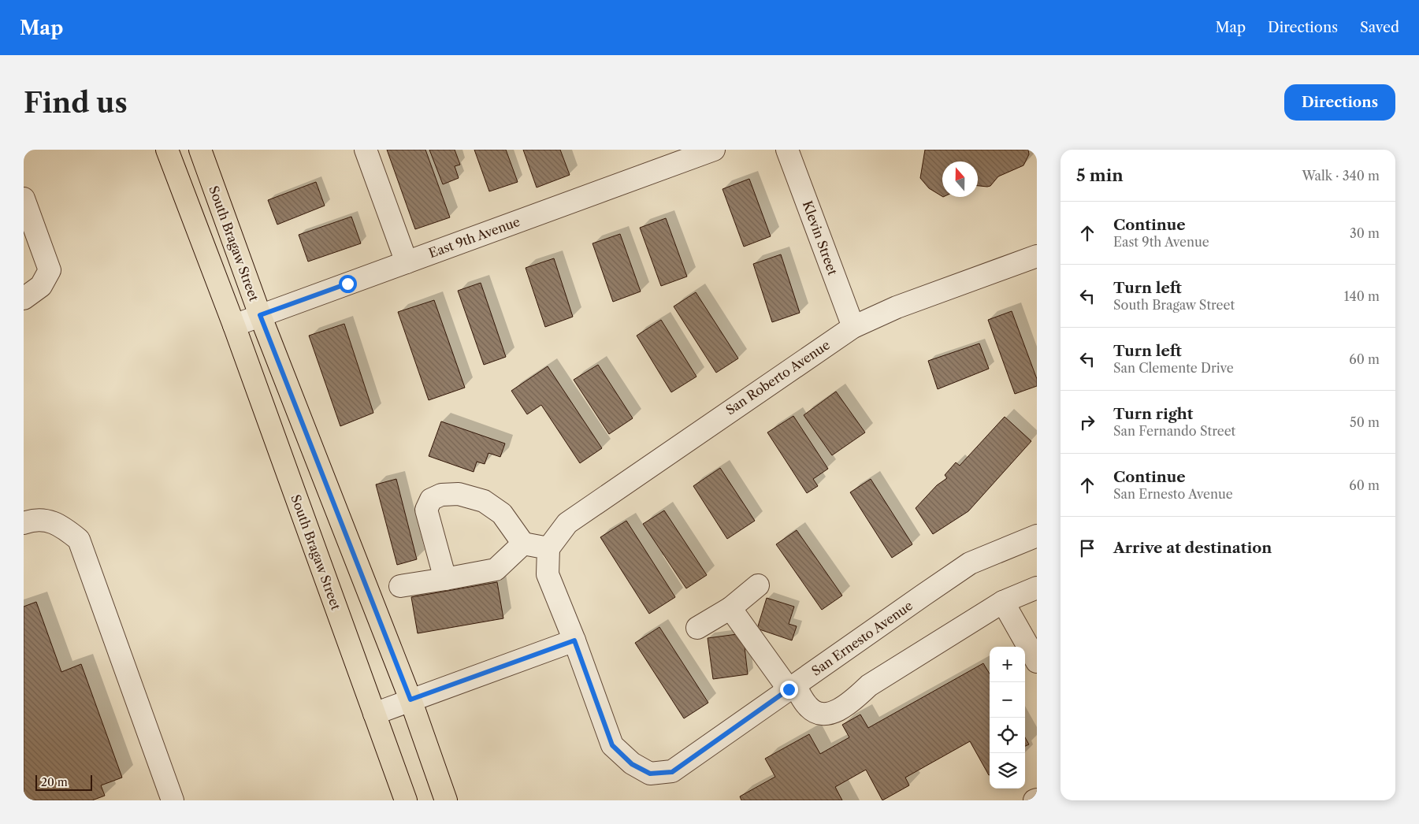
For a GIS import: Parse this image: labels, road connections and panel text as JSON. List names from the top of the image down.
{
  "streets": {
    "main road": ["South Bragaw Street"],
    "street": [
      "East 9th Avenue",
      "Klevin Street",
      "San Roberto Avenue",
      "San Ernesto Avenue"
    ]
  },
  "crossings": [
    ["East 9th Avenue", "South Bragaw Street"],
    ["Klevin Street", "San Roberto Avenue"],
    ["San Roberto Avenue", "San Ernesto Avenue"]
  ],
  "scale_bar": "20 m",
  "north": "top",
  "page": {
    "header": "Map",
    "nav": ["Map", "Directions", "Saved"],
    "buttons": "Directions",
    "title": "Find us",
    "heading": ["5 min", "Walk · 340 m"],
    "list": [
      ["Continue", "East 9th Avenue", "30 m"],
      ["Turn left", "South Bragaw Street", "140 m"],
      ["Turn left", "San Clemente Drive", "60 m"],
      ["Turn right", "San Fernando Street", "50 m"],
      ["Continue", "San Ernesto Avenue", "60 m"],
      "Arrive at destination"
    ],
    "map_buttons": ["+", "−"],
    "scale": "20 m"
  }
}
